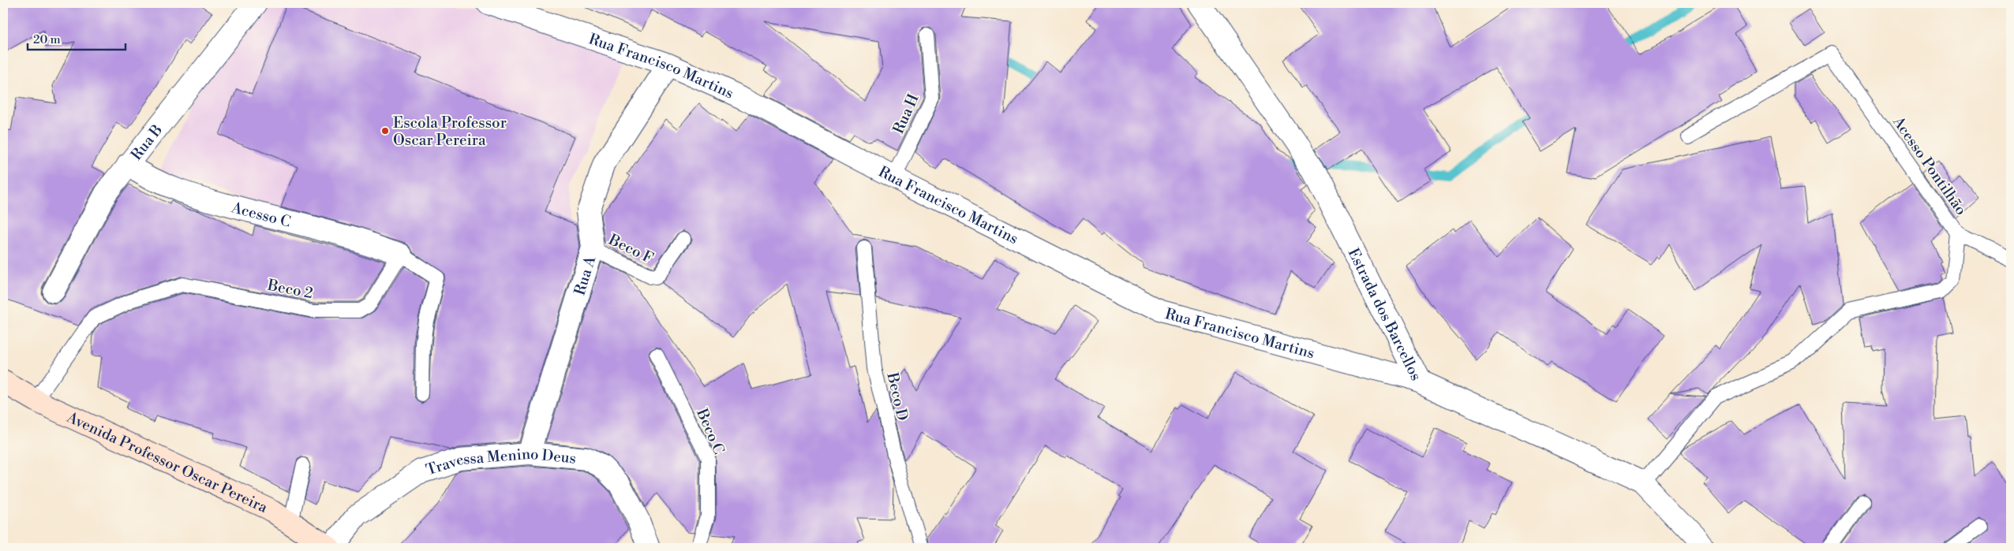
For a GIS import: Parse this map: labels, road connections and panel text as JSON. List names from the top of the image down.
{
  "streets": {
    "main road": ["Avenida Professor Oscar Pereira"],
    "street": [
      "Rua Francisco Martins",
      "Rua B",
      "Acesso C",
      "Rua A",
      "Estrada dos Barcellos",
      "Travessa Menino Deus"
    ],
    "lane": [
      "Rua H",
      "Acesso Pontilhão",
      "Beco F",
      "Beco 2",
      "Beco D",
      "Beco C"
    ]
  },
  "crossings": [
    ["Rua Francisco Martins", "Rua H"],
    ["Rua Francisco Martins", "Rua A"],
    ["Rua Francisco Martins", "Estrada dos Barcellos"],
    ["Rua B", "Acesso C"],
    ["Acesso Pontilhão", "Estrada dos Barcellos"],
    ["Acesso C", "Beco 2"],
    ["Beco F", "Rua A"],
    ["Rua A", "Travessa Menino Deus"],
    ["Beco 2", "Avenida Professor Oscar Pereira"],
    ["Avenida Professor Oscar Pereira", "Travessa Menino Deus"]
  ],
  "places": ["Escola Professor Oscar Pereira"],
  "scale_bar": "20 m"
}
